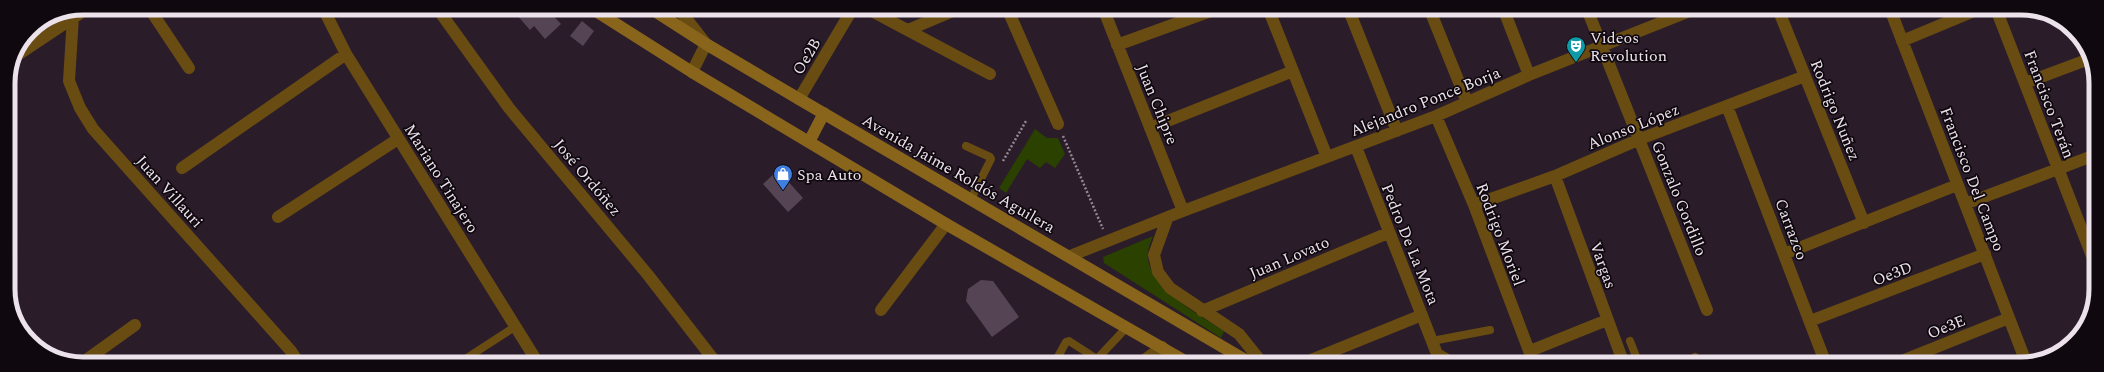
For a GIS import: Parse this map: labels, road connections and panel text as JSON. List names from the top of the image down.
{
  "streets": {
    "street": [
      "Oe2B",
      "Alejandro Ponce Borja",
      "Juan Chipre",
      "Francisco Terán",
      "Rodrigo Nuñez",
      "Alonso López",
      "Avenida Jaime Roldós Aguilera",
      "José Ordóñez",
      "Mariano Tinajero",
      "Francisco Del Campo",
      "Juan Villauri",
      "Gonzalo Gordillo",
      "Carrazco",
      "Rodrigo Moriel",
      "Pedro De La Mota",
      "Juan Lovato",
      "Vargas",
      "Oe3D",
      "Oe3E"
    ]
  },
  "crossings": [
    ["Oe2B", "Avenida Jaime Roldós Aguilera"],
    ["Alejandro Ponce Borja", "Juan Chipre"],
    ["Alejandro Ponce Borja", "Avenida Jaime Roldós Aguilera"],
    ["Alejandro Ponce Borja", "Gonzalo Gordillo"],
    ["Alejandro Ponce Borja", "Rodrigo Moriel"],
    ["Alejandro Ponce Borja", "Pedro De La Mota"],
    ["Rodrigo Nuñez", "Alonso López"],
    ["Alonso López", "Gonzalo Gordillo"],
    ["Alonso López", "Carrazco"],
    ["Alonso López", "Rodrigo Moriel"],
    ["Alonso López", "Vargas"],
    ["Francisco Del Campo", "Oe3D"],
    ["Francisco Del Campo", "Oe3E"],
    ["Carrazco", "Oe3D"],
    ["Pedro De La Mota", "Juan Lovato"]
  ],
  "places": {
    "theatre": ["Videos Revolution"],
    "shop": ["Spa Auto"]
  }
}
